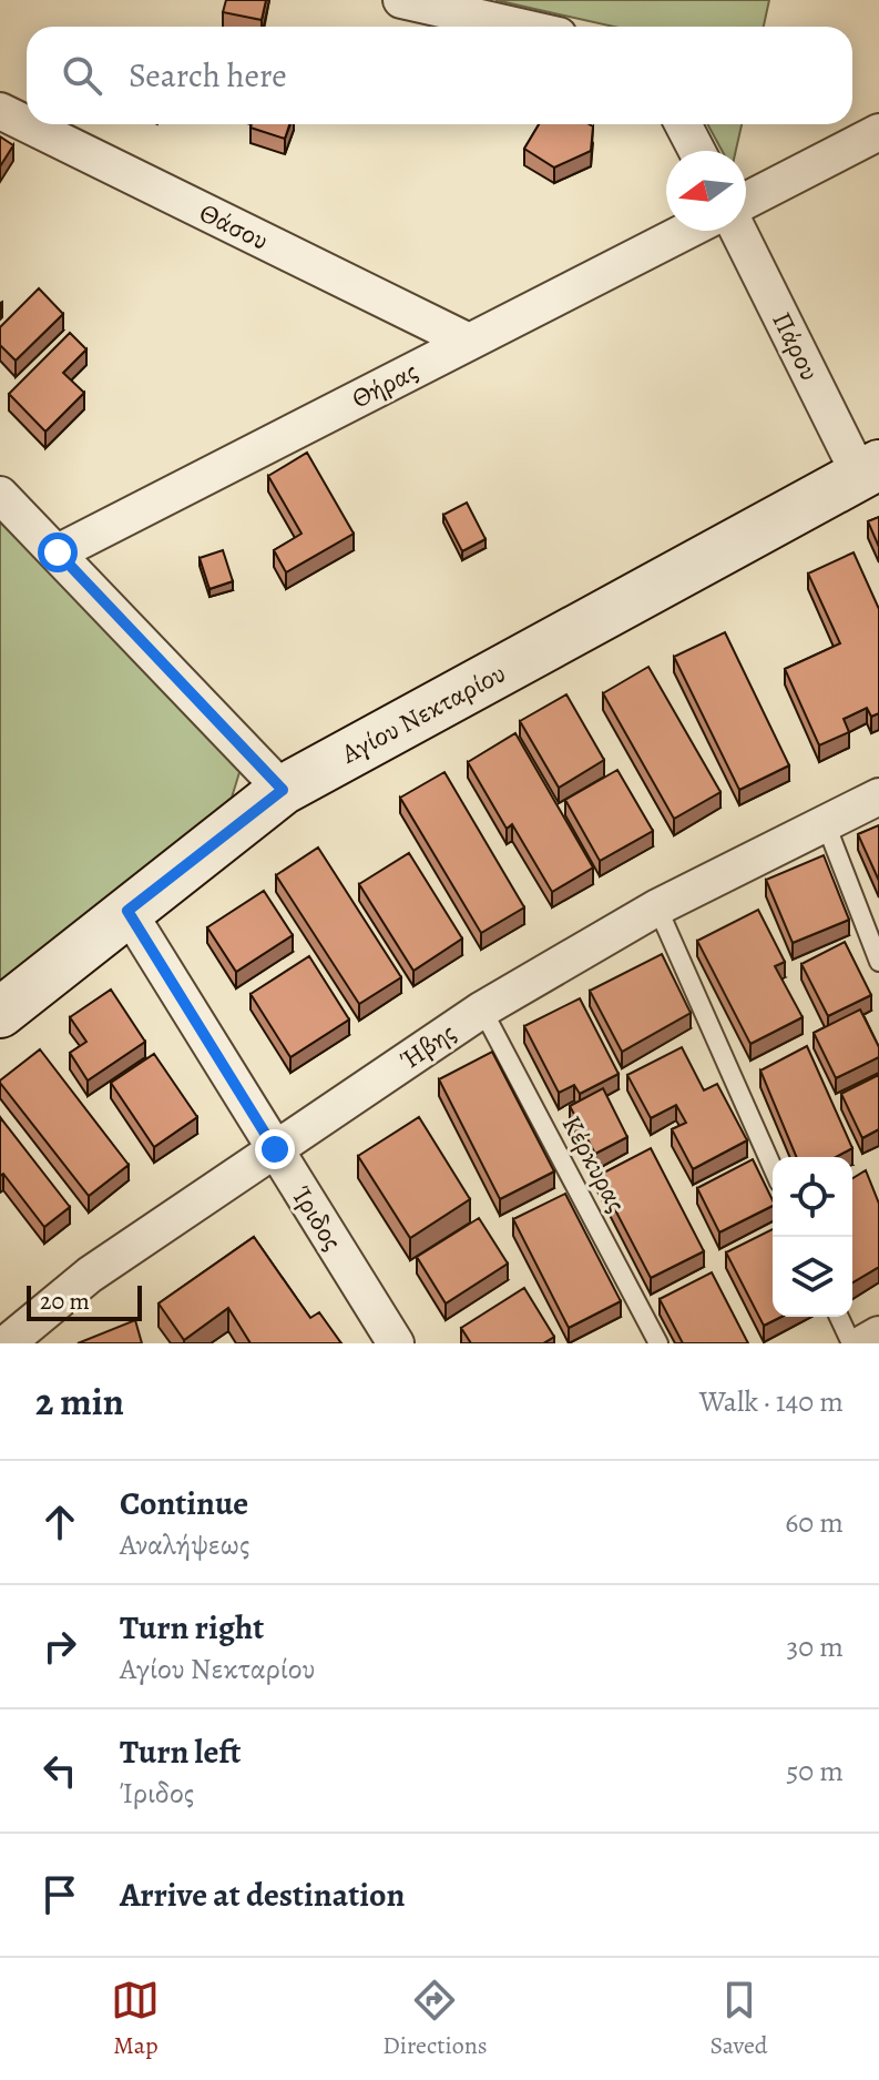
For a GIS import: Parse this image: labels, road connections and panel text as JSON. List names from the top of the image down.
{
  "streets": {
    "street": [
      "Θάσου",
      "Πάρου",
      "Θήρας",
      "Αγίου Νεκταρίου",
      "Ήβης",
      "Ίριδος"
    ],
    "lane": ["Κέρκυρας"]
  },
  "crossings": [
    ["Θάσου", "Θήρας"],
    ["Πάρου", "Αγίου Νεκταρίου"],
    ["Αγίου Νεκταρίου", "Ίριδος"],
    ["Ήβης", "Κέρκυρας"],
    ["Ήβης", "Ίριδος"]
  ],
  "scale_bar": "20 m",
  "north": "left",
  "page": {
    "search": "Search here",
    "scale": "20 m",
    "heading": ["2 min", "Walk · 140 m"],
    "list": [
      ["Continue", "Αναλήψεως", "60 m"],
      ["Turn right", "Αγίου Νεκταρίου", "30 m"],
      ["Turn left", "Ίριδος", "50 m"],
      "Arrive at destination"
    ],
    "nav": ["Map", "Directions", "Saved"]
  }
}
